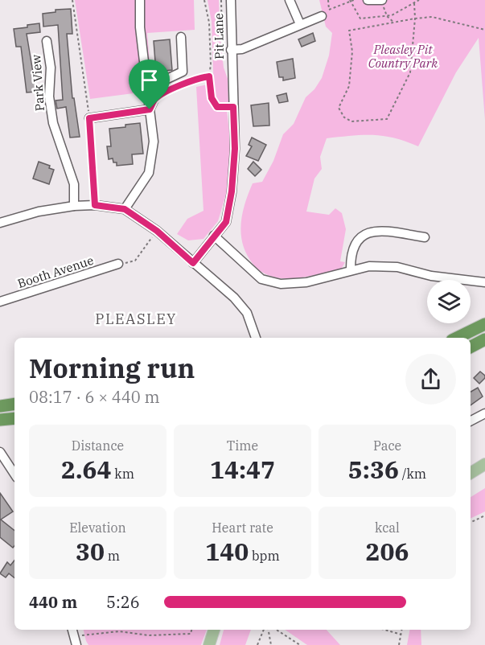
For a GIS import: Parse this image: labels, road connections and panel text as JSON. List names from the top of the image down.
{
  "streets": {
    "street": ["Pit Lane", "Park View", "Booth Avenue"]
  },
  "districts": ["PLEASLEY"],
  "parks": ["Pleasley Pit Country Park"],
  "page": {
    "heading": ["Morning run", "08:17 · 6 × 440 m"],
    "stats": [
      ["Distance", "2.64 km"],
      ["Time", "14:47"],
      ["Pace", "5:36 /km"],
      ["Elevation", "30 m"],
      ["Heart rate", "140 bpm"],
      ["kcal", "206"]
    ],
    "list": [
      {
        "name": "440 m",
        "note": "5:26"
      }
    ]
  }
}
